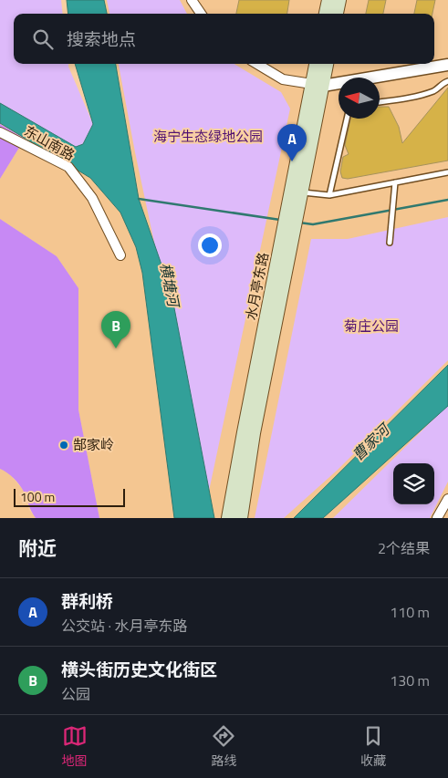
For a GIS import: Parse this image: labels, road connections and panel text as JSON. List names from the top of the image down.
{
  "streets": {
    "main road": ["水月亭东路"],
    "street": ["东山南路"]
  },
  "water": ["横塘河", "曹家河"],
  "parks": ["海宁生态绿地公园", "菊庄公园"],
  "places": ["郜家岭"],
  "scale_bar": "100 m",
  "north": "left",
  "page": {
    "search": "搜索地点",
    "pins": ["A", "B"],
    "scale": "100 m",
    "heading": ["附近", "2个结果"],
    "list": [
      {
        "mark": "A",
        "name": "群利桥",
        "note": "公交站 · 水月亭东路",
        "value": "110 m"
      },
      {
        "mark": "B",
        "name": "横头街历史文化街区",
        "note": "公园",
        "value": "130 m"
      }
    ],
    "nav": ["地图", "路线", "收藏"]
  }
}
